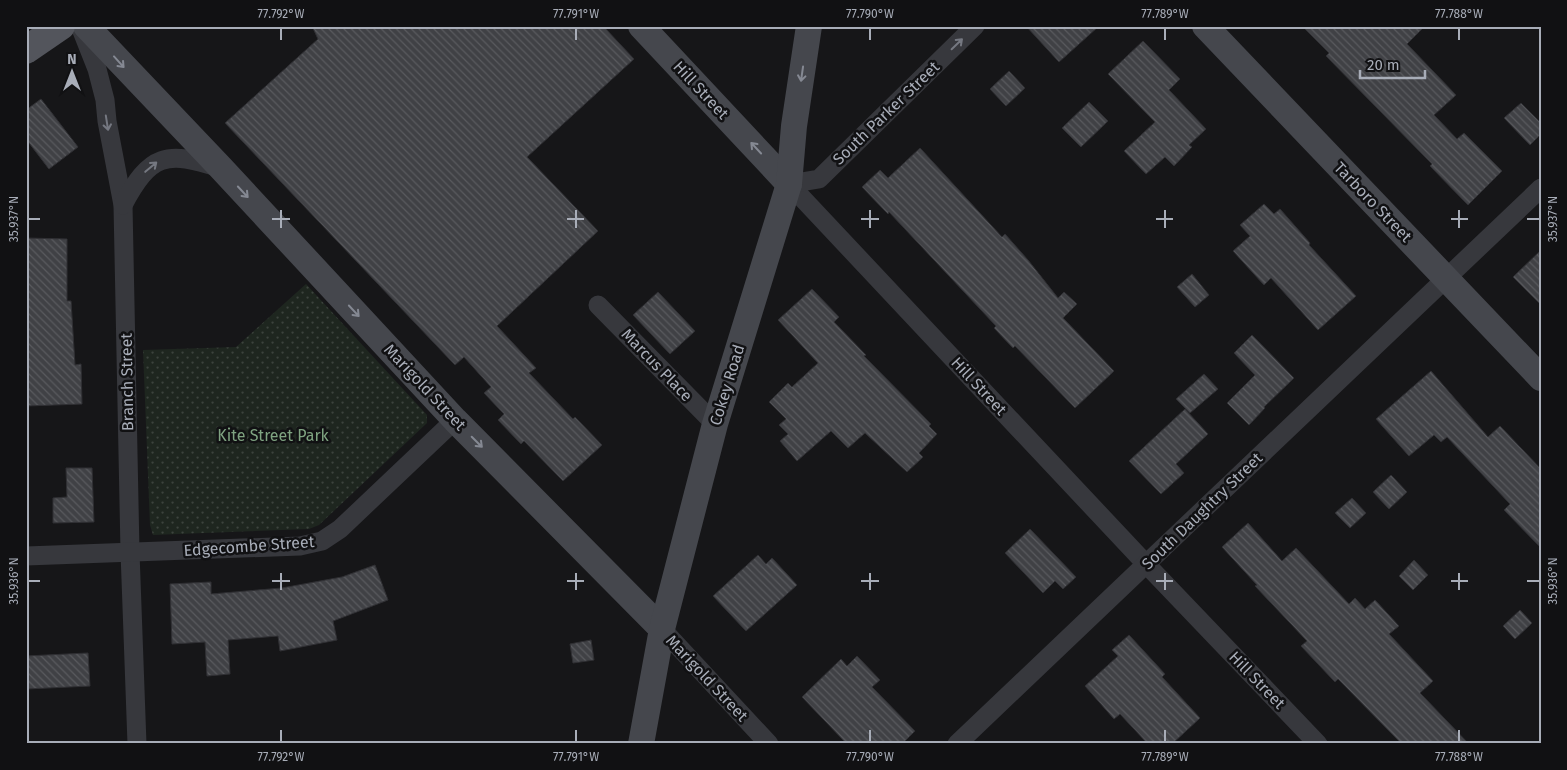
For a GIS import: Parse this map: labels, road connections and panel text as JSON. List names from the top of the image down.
{
  "streets": {
    "street": [
      "Hill Street",
      "South Parker Street",
      "Tarboro Street",
      "Marcus Place",
      "Branch Street",
      "Cokey Road",
      "Marigold Street",
      "South Daughtry Street",
      "Edgecombe Street"
    ]
  },
  "crossings": [
    ["Hill Street", "South Parker Street"],
    ["Hill Street", "Cokey Road"],
    ["Hill Street", "South Daughtry Street"],
    ["South Parker Street", "Cokey Road"],
    ["Tarboro Street", "South Daughtry Street"],
    ["Marcus Place", "Cokey Road"],
    ["Branch Street", "Edgecombe Street"],
    ["Cokey Road", "Marigold Street"],
    ["Marigold Street", "Edgecombe Street"]
  ],
  "one_way": ["South Parker Street", "Marigold Street"],
  "parks": ["Kite Street Park"],
  "scale_bar": "20 m",
  "north": "top",
  "coordinates": [
    "77.792°W",
    "77.791°W",
    "77.790°W",
    "77.789°W",
    "77.788°W",
    "35.937°N",
    "35.936°N"
  ]
}
